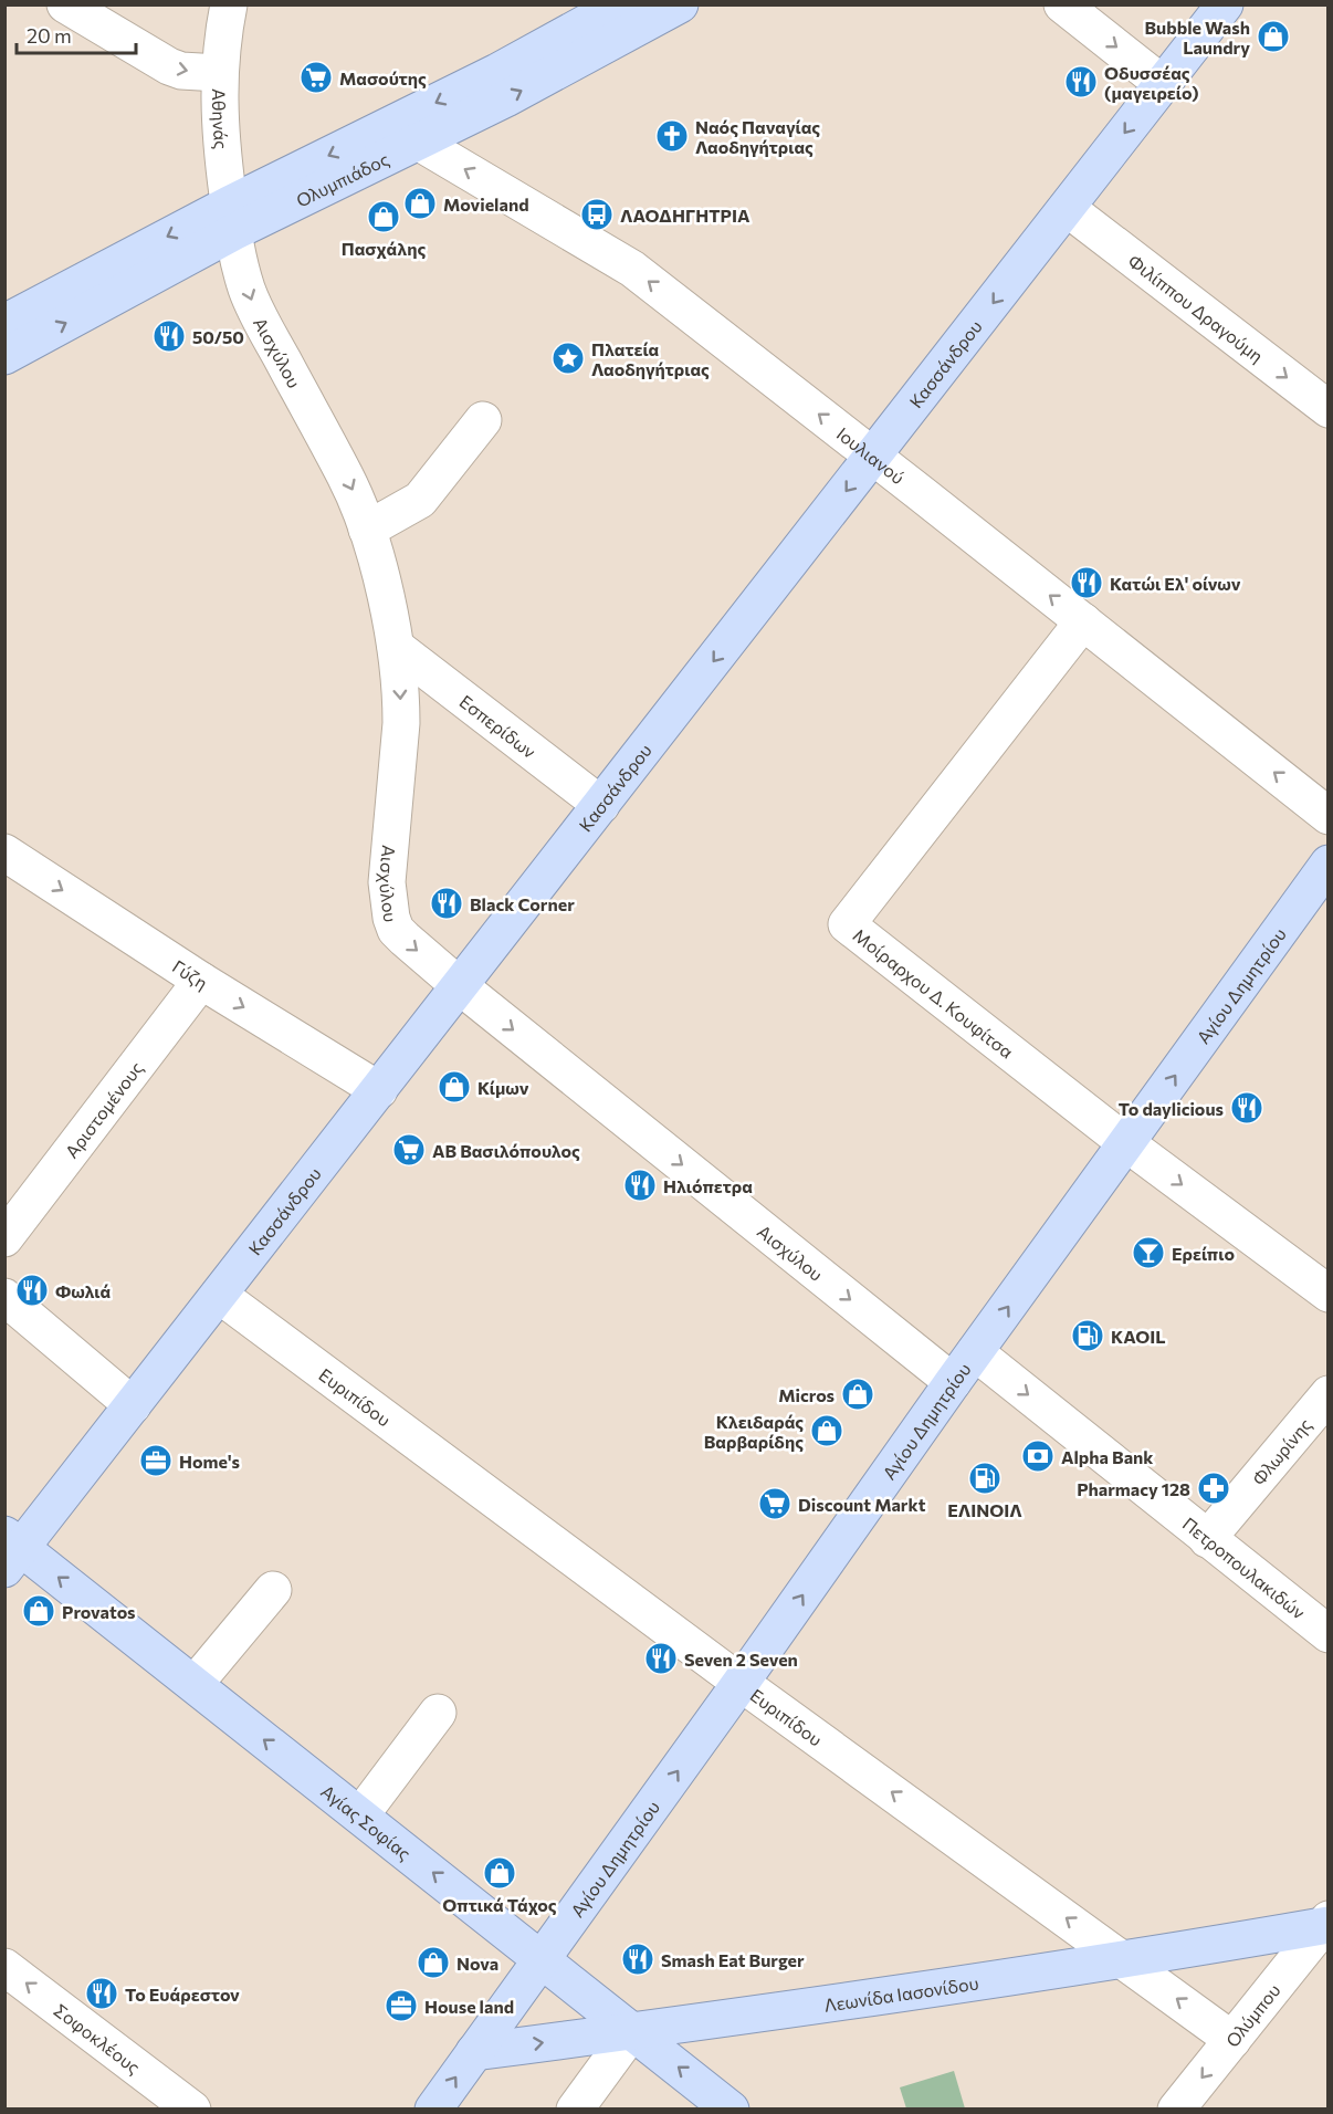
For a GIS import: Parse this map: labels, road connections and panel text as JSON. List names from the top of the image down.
{
  "streets": {
    "main road": [
      "Ολυμπιάδος",
      "Κασσάνδρου",
      "Αγίου Δημητρίου",
      "Αγίας Σοφίας",
      "Λεωνίδα Ιασονίδου"
    ],
    "street": [
      "Αθηνάς",
      "Φιλίππου Δραγούμη",
      "Αισχύλου",
      "Ιουλιανού",
      "Εσπερίδων",
      "Γύζη",
      "Μοίραρχου Δ. Κουφίτσα",
      "Αριστομένους",
      "Ευριπίδου",
      "Φλωρίνης",
      "Πετροπουλακιδών",
      "Ολύμπου",
      "Σοφοκλέους"
    ]
  },
  "crossings": [
    ["Αθηνάς", "Ολυμπιάδος"],
    ["Αθηνάς", "Αισχύλου"],
    ["Ολυμπιάδος", "Αισχύλου"],
    ["Ολυμπιάδος", "Ιουλιανού"],
    ["Φιλίππου Δραγούμη", "Κασσάνδρου"],
    ["Αισχύλου", "Κασσάνδρου"],
    ["Αισχύλου", "Εσπερίδων"],
    ["Αισχύλου", "Αγίου Δημητρίου"],
    ["Κασσάνδρου", "Ιουλιανού"],
    ["Κασσάνδρου", "Εσπερίδων"],
    ["Κασσάνδρου", "Γύζη"],
    ["Κασσάνδρου", "Ευριπίδου"],
    ["Κασσάνδρου", "Αγίας Σοφίας"],
    ["Ιουλιανού", "Μοίραρχου Δ. Κουφίτσα"],
    ["Γύζη", "Αριστομένους"],
    ["Αγίου Δημητρίου", "Μοίραρχου Δ. Κουφίτσα"],
    ["Αγίου Δημητρίου", "Ευριπίδου"],
    ["Αγίου Δημητρίου", "Πετροπουλακιδών"],
    ["Αγίου Δημητρίου", "Αγίας Σοφίας"],
    ["Αγίου Δημητρίου", "Λεωνίδα Ιασονίδου"],
    ["Ευριπίδου", "Λεωνίδα Ιασονίδου"],
    ["Ευριπίδου", "Ολύμπου"],
    ["Φλωρίνης", "Πετροπουλακιδών"],
    ["Αγίας Σοφίας", "Λεωνίδα Ιασονίδου"],
    ["Λεωνίδα Ιασονίδου", "Ολύμπου"]
  ],
  "one_way": [
    "Φιλίππου Δραγούμη",
    "Αισχύλου",
    "Κασσάνδρου",
    "Ιουλιανού",
    "Γύζη",
    "Αγίου Δημητρίου",
    "Ευριπίδου",
    "Πετροπουλακιδών",
    "Αγίας Σοφίας",
    "Ολύμπου",
    "Σοφοκλέους"
  ],
  "places": {
    "shop": [
      "Bubble Wash Laundry",
      "Movieland",
      "Πασχάλης",
      "Κίμων",
      "Micros",
      "Κλειδαράς Βαρβαρίδης",
      "Provatos",
      "Οπτικά Τάχος",
      "Nova"
    ],
    "supermarket": ["Μασούτης", "ΑΒ Βασιλόπουλος", "Discount Markt"],
    "restaurant": [
      "Οδυσσέας (μαγειρείο)",
      "50/50",
      "Κατώι Ελ' οίνων",
      "Black Corner",
      "To daylicious",
      "Ηλιόπετρα",
      "Φωλιά",
      "Seven 2 Seven",
      "Smash Eat Burger",
      "Το Ευάρεστον"
    ],
    "church": ["Ναός Παναγίας Λαοδηγήτριας"],
    "bus stop": ["ΛΑΟΔΗΓΗΤΡΙΑ"],
    "place": ["Πλατεία Λαοδηγήτριας"],
    "bar": ["Ερείπιο"],
    "fuel station": ["KAOIL", "ΕΛΙΝΟΙΛ"],
    "bank": ["Alpha Bank"],
    "office": ["Home's", "House land"],
    "pharmacy": ["Pharmacy 128"]
  },
  "scale_bar": "20 m"
}
